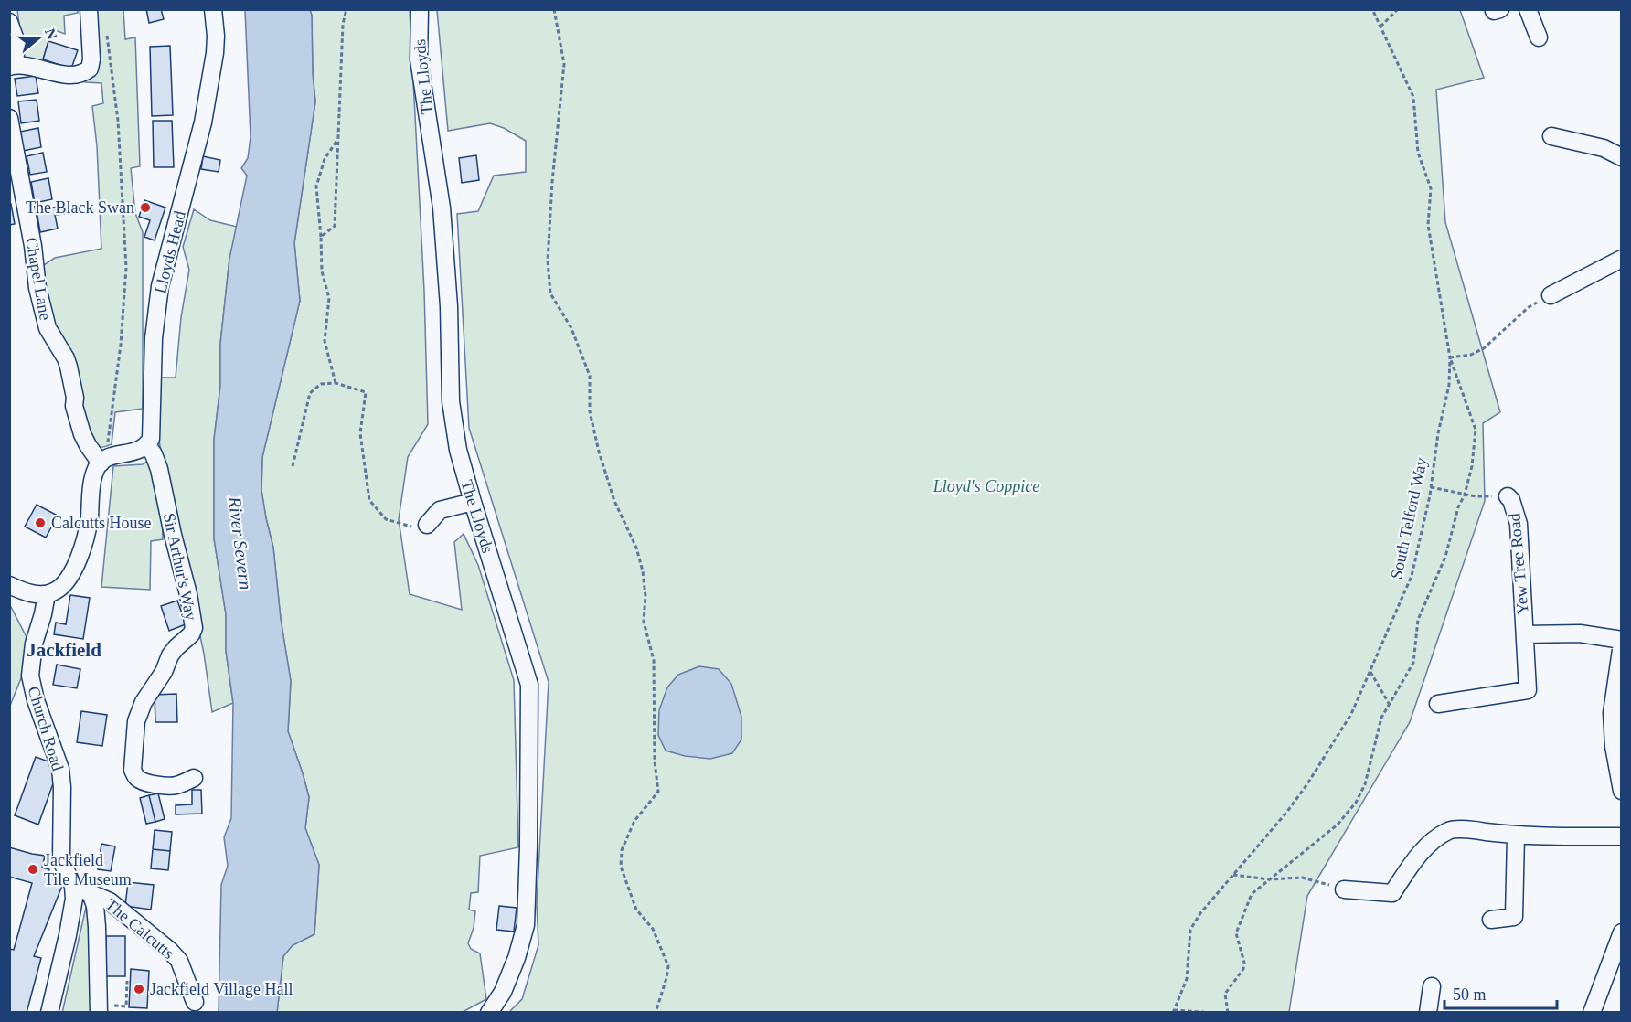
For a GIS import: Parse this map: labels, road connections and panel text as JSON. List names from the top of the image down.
{
  "streets": {
    "street": [
      "The Lloyds",
      "Lloyds Head",
      "Chapel Lane",
      "Yew Tree Road",
      "Sir Arthur's Way",
      "Church Road",
      "The Calcutts"
    ],
    "path": ["South Telford Way"]
  },
  "crossings": [
    ["Lloyds Head", "Sir Arthur's Way"]
  ],
  "districts": ["Jackfield"],
  "water": ["River Severn"],
  "parks": ["Lloyd's Coppice"],
  "places": [
    "The Black Swan",
    "Calcutts House",
    "Jackfield Tile Museum",
    "Jackfield Village Hall"
  ],
  "scale_bar": "50 m",
  "north": "right"
}
